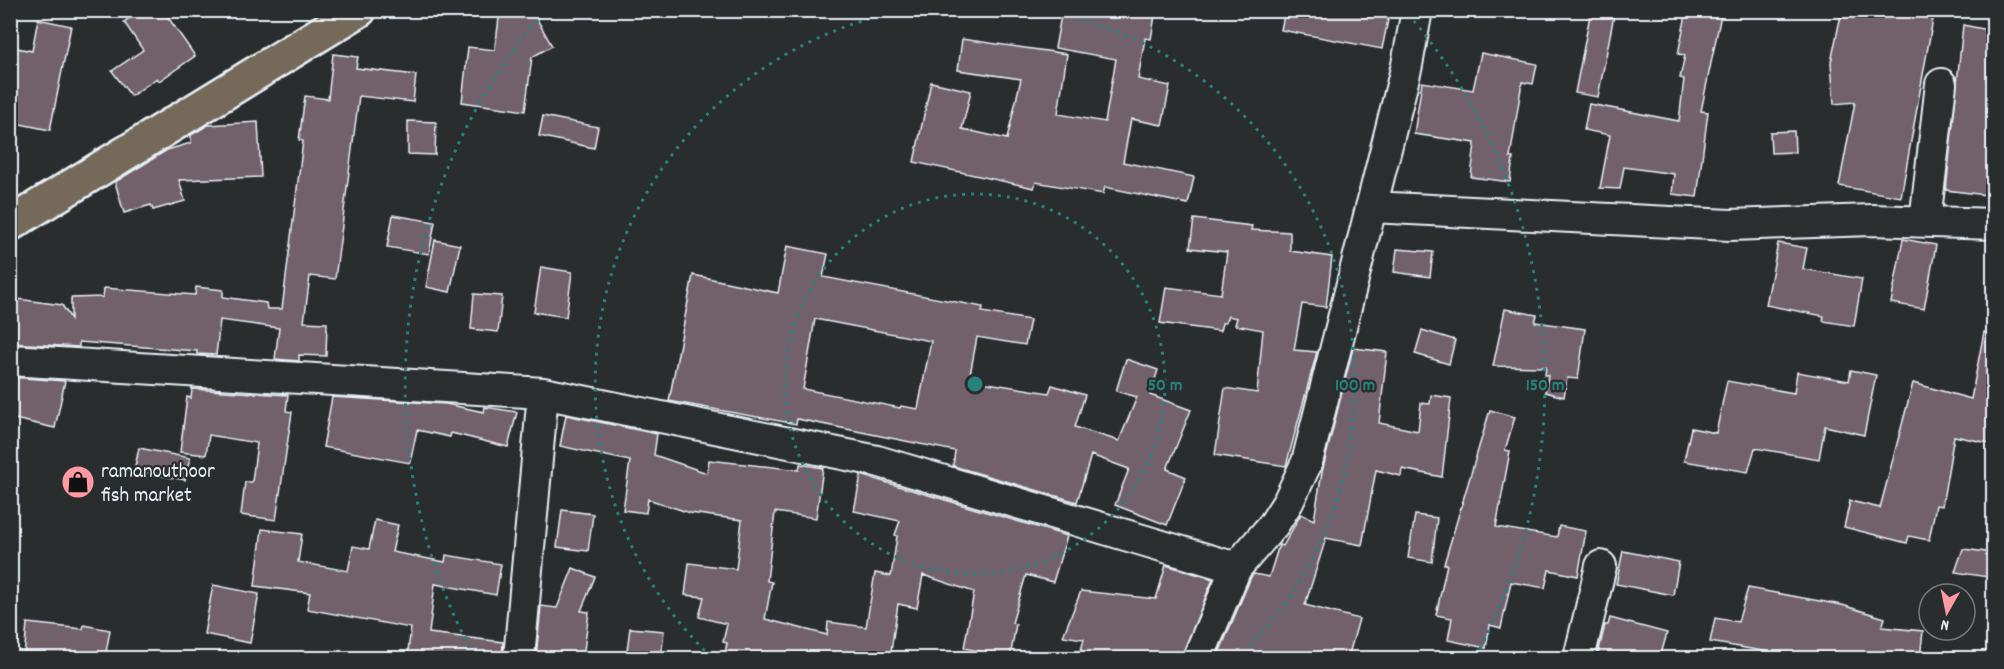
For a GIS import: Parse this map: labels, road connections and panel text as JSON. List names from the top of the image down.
{
  "places": {
    "shop": ["ramanouthoor fish market"]
  },
  "north": "bottom",
  "rings": ["50 m", "100 m", "150 m"]
}
